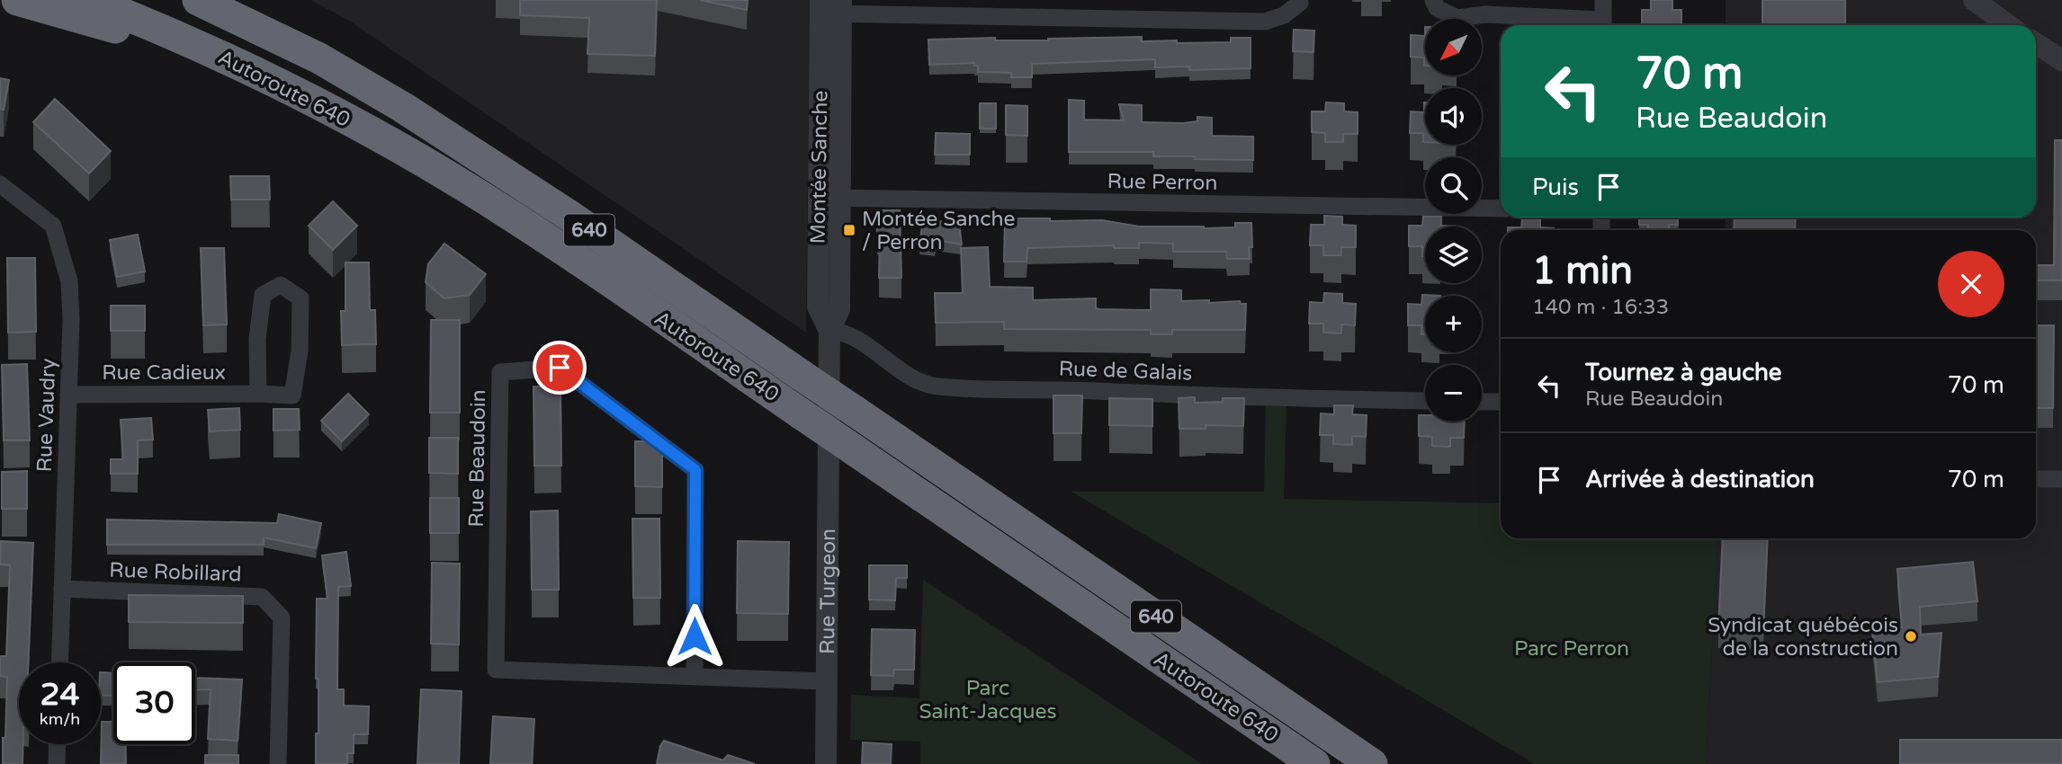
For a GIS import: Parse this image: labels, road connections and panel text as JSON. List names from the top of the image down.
{
  "streets": {
    "highway": ["Autoroute 640", "640"],
    "street": [
      "Montée Sanche",
      "Rue Perron",
      "Rue de Galais",
      "Rue Cadieux",
      "Rue Vaudry",
      "Rue Beaudoin",
      "Rue Robillard",
      "Rue Turgeon"
    ]
  },
  "crossings": [
    ["Autoroute 640", "Montée Sanche"],
    ["Autoroute 640", "Rue Turgeon"],
    ["Montée Sanche", "Rue Perron"],
    ["Montée Sanche", "Rue de Galais"],
    ["Montée Sanche", "Rue Turgeon"],
    ["Rue Cadieux", "Rue Vaudry"],
    ["Rue Vaudry", "Rue Robillard"],
    ["Rue Beaudoin", "Rue Turgeon"]
  ],
  "parks": ["Parc Perron", "Parc Saint-Jacques"],
  "places": {
    "transit": ["Montée Sanche / Perron"],
    "other": ["Syndicat québécois de la construction"]
  },
  "north": "bottom left",
  "page": {
    "map_buttons": ["+", "−"],
    "turn": ["70 m", "Rue Beaudoin"],
    "then": "Puis",
    "heading": ["1 min", "140 m · 16:33"],
    "list": [
      {
        "name": "Tournez à gauche",
        "note": "Rue Beaudoin",
        "value": "70 m"
      },
      {
        "name": "Arrivée à destination",
        "value": "70 m"
      }
    ],
    "speed": "24 km/h",
    "limit": "30"
  }
}
